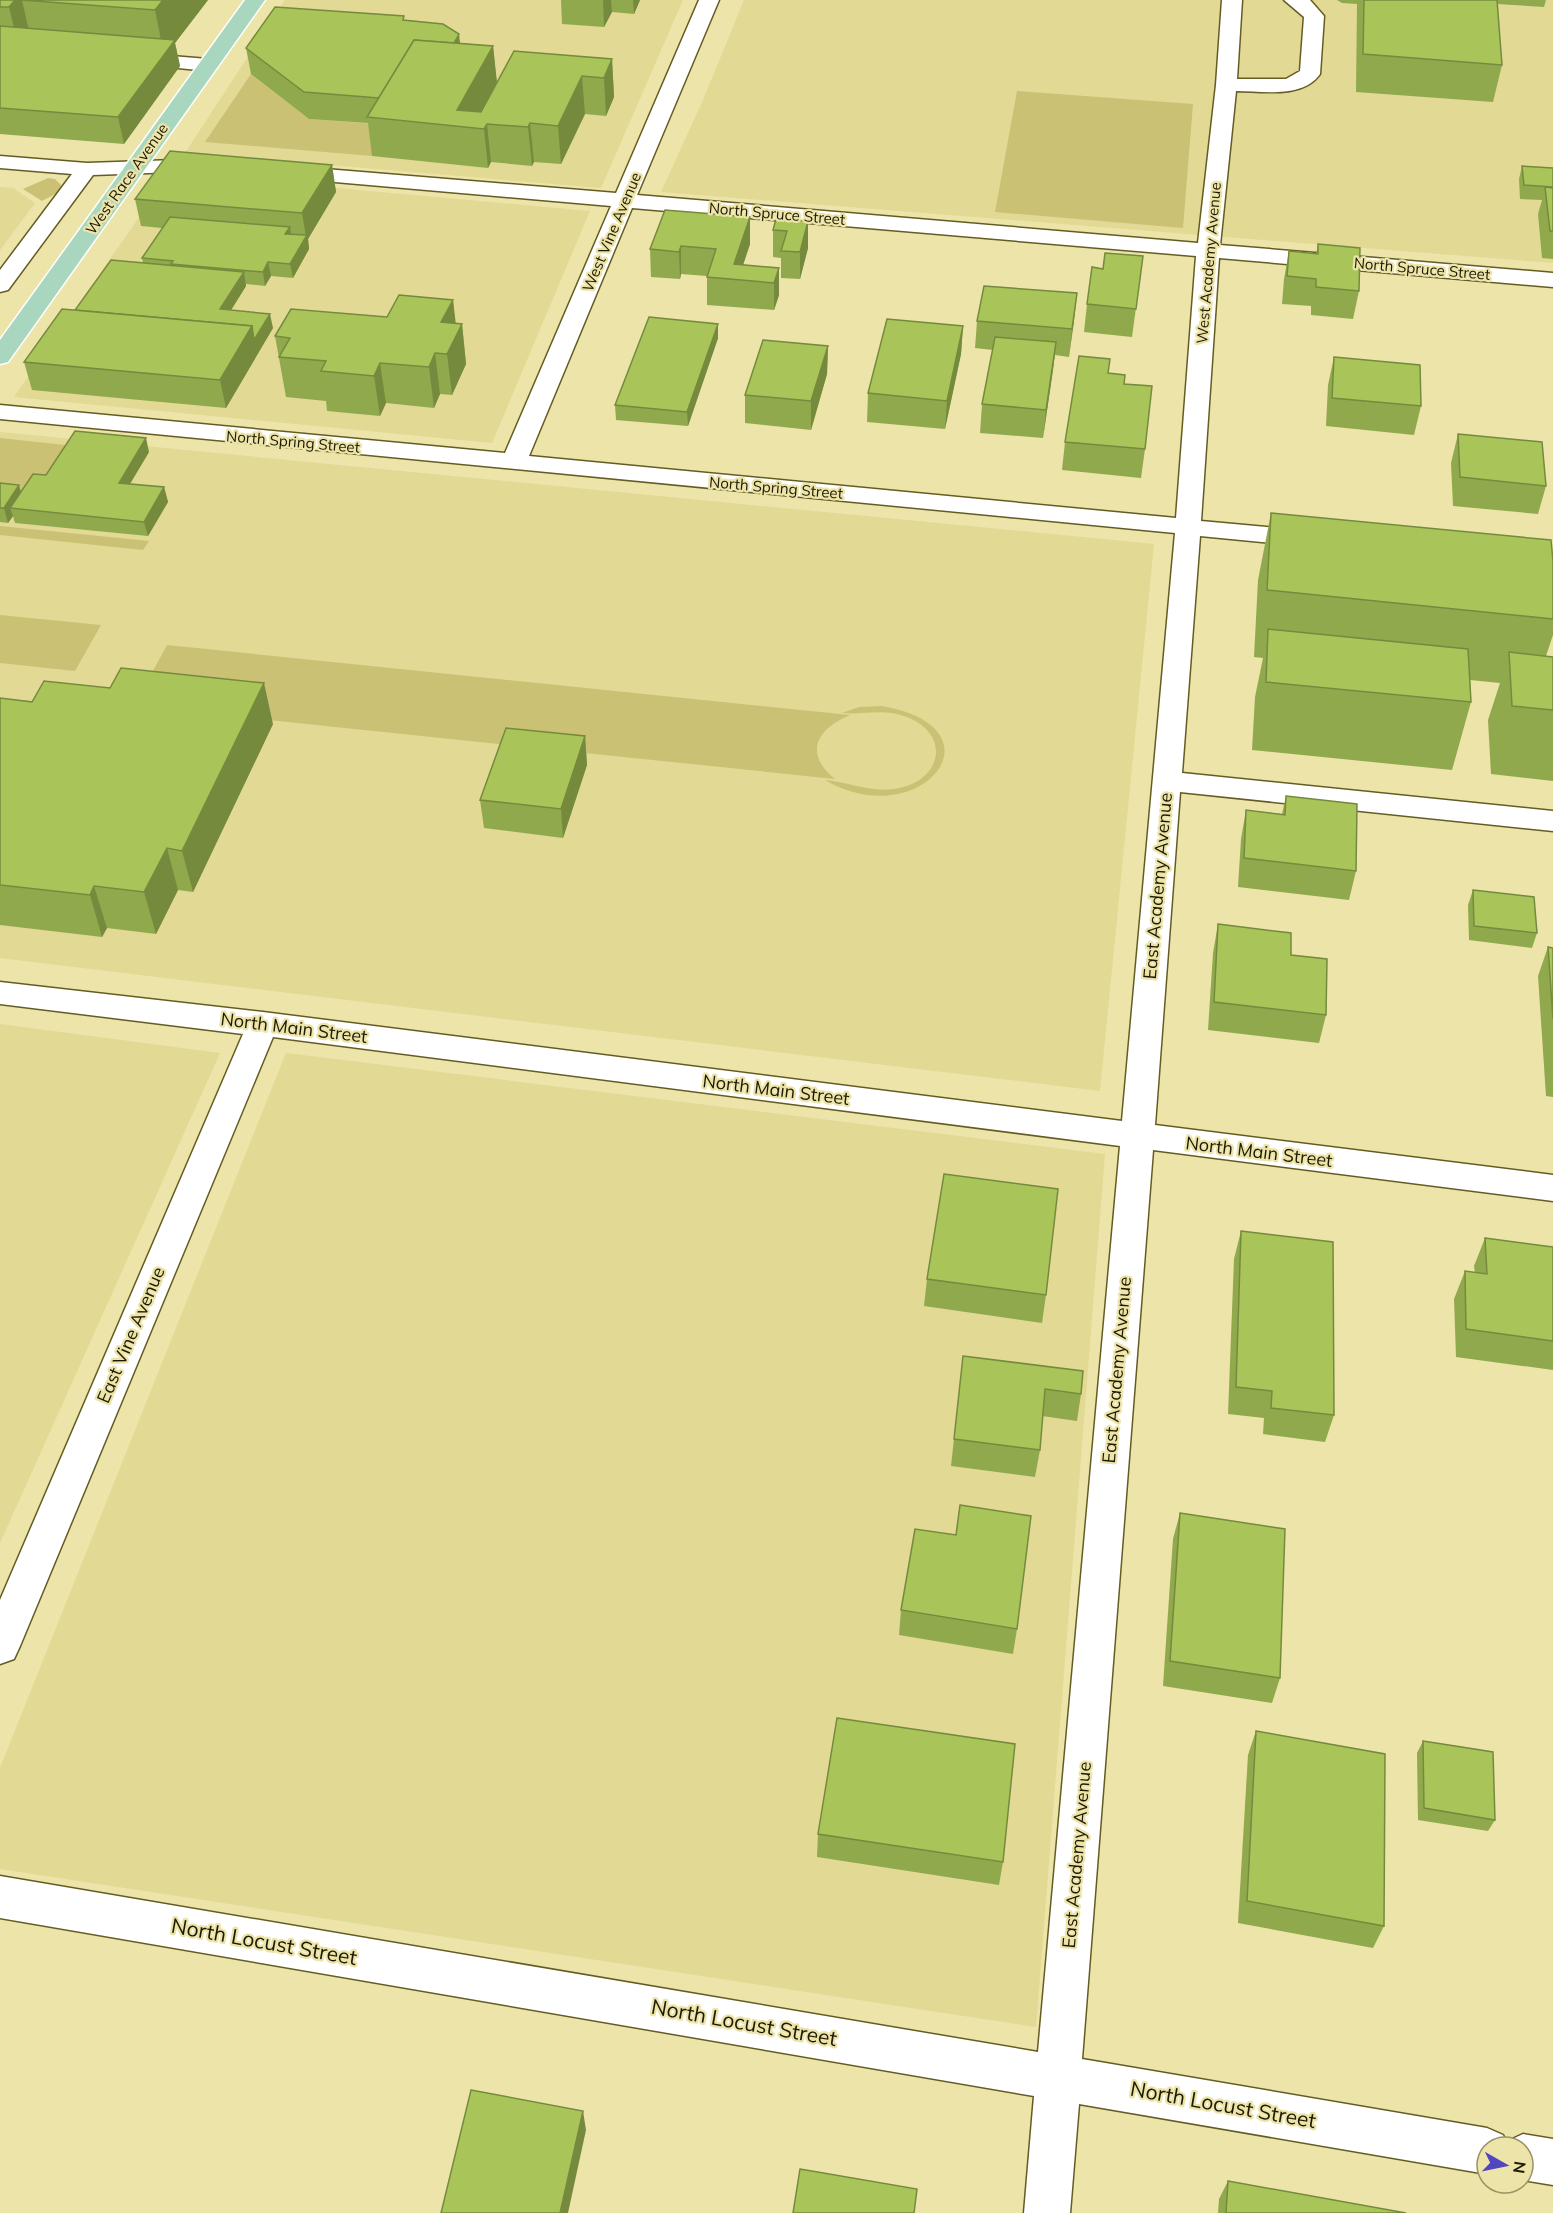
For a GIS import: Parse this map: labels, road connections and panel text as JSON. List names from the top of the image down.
{
  "streets": {
    "main road": ["West Race Avenue"],
    "street": [
      "North Spruce Street",
      "West Vine Avenue",
      "West Academy Avenue",
      "North Spring Street",
      "East Academy Avenue",
      "North Main Street",
      "East Vine Avenue",
      "North Locust Street"
    ]
  },
  "crossings": [
    ["North Spruce Street", "West Vine Avenue"],
    ["North Spruce Street", "West Academy Avenue"],
    ["West Vine Avenue", "North Spring Street"],
    ["West Academy Avenue", "North Spring Street"],
    ["West Academy Avenue", "East Academy Avenue"],
    ["North Spring Street", "East Academy Avenue"],
    ["East Academy Avenue", "North Main Street"],
    ["East Academy Avenue", "North Locust Street"],
    ["North Main Street", "East Vine Avenue"]
  ],
  "north": "right"
}
